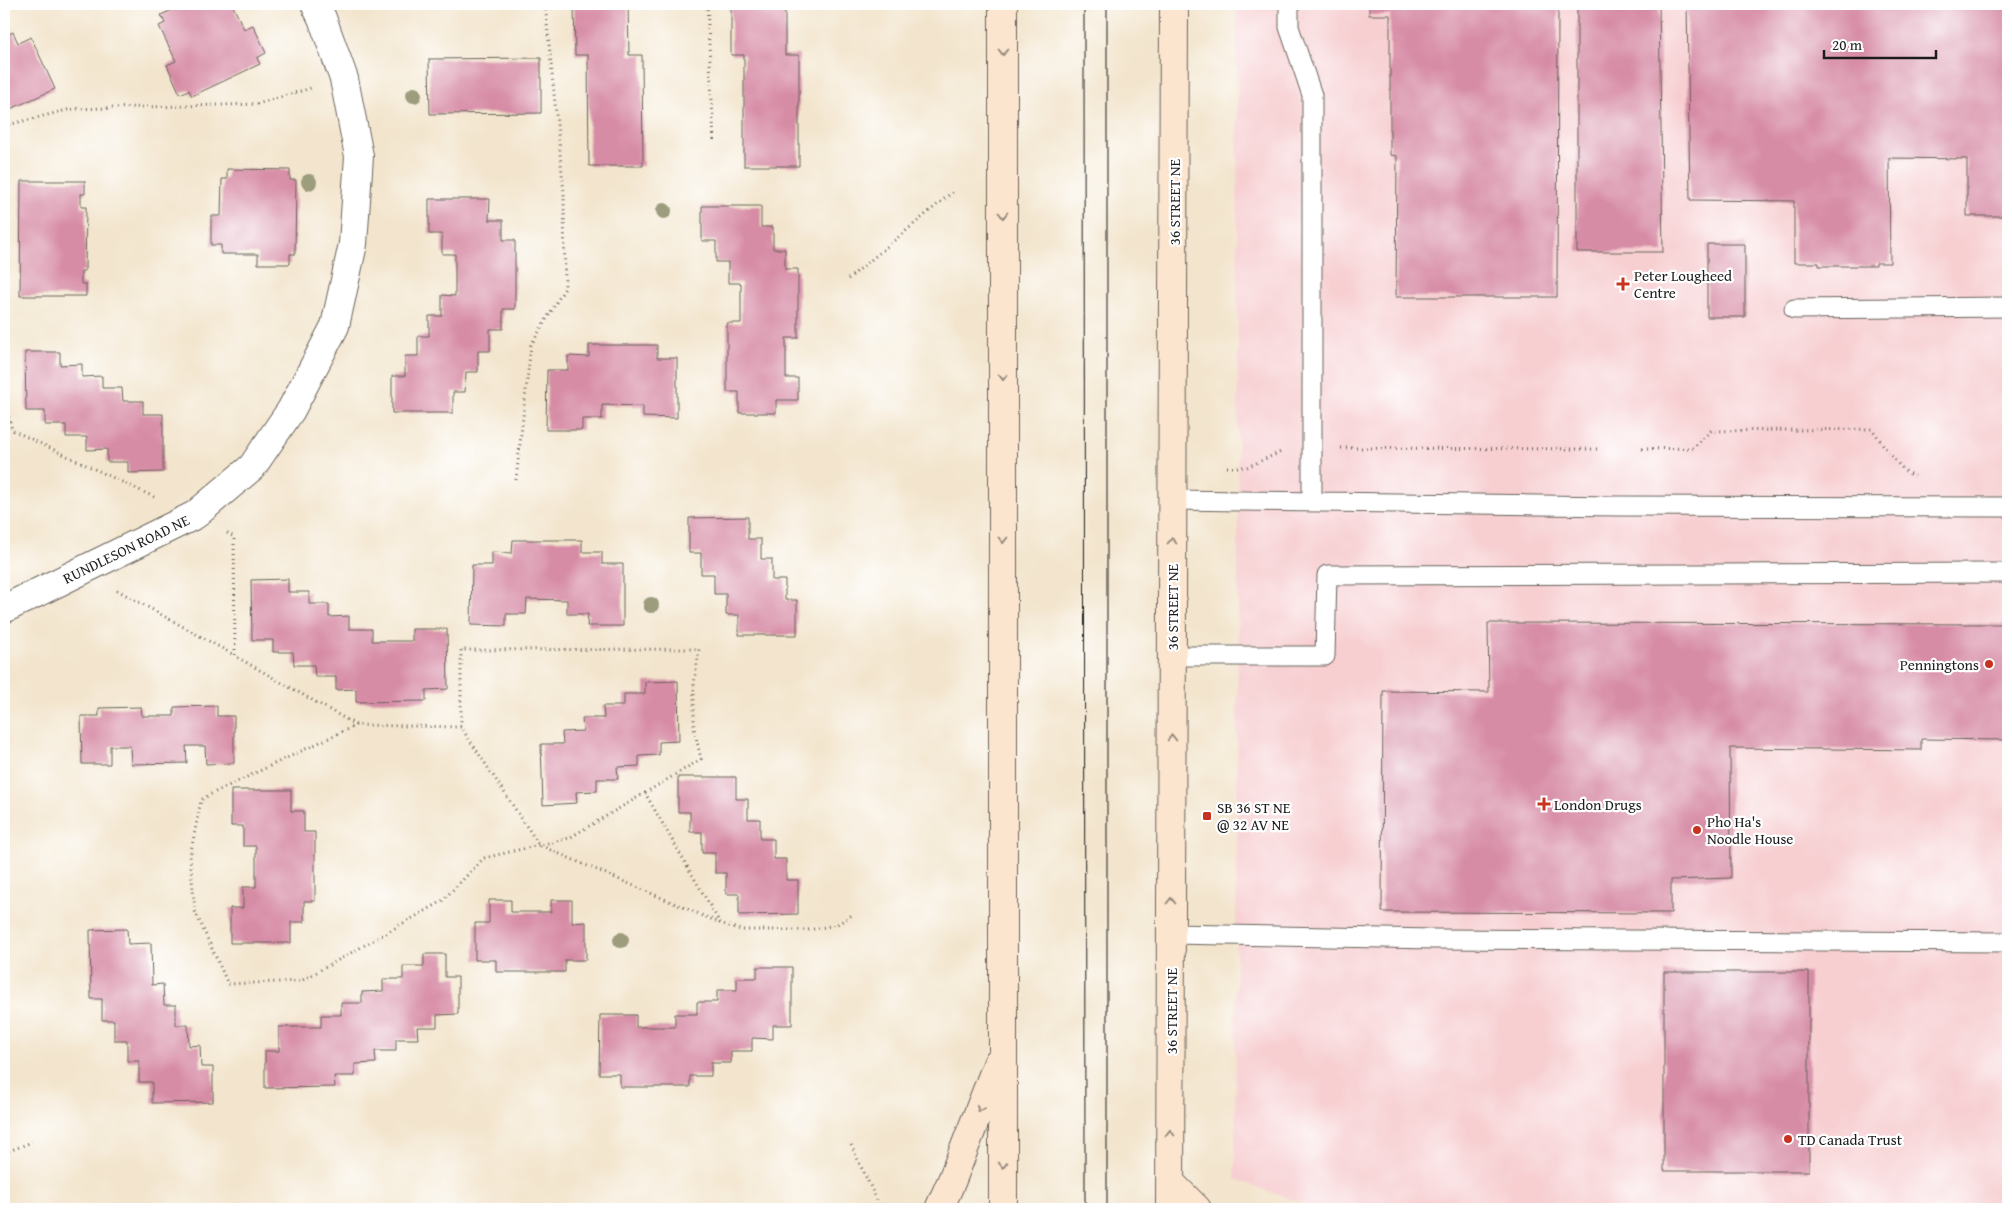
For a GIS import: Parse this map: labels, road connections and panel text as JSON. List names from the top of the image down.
{
  "streets": {
    "main road": ["36 STREET NE"],
    "street": ["RUNDLESON ROAD NE"]
  },
  "places": {
    "health": ["Peter Lougheed Centre", "London Drugs"],
    "other": ["Penningtons", "Pho Ha's Noodle House", "TD Canada Trust"],
    "transit": ["SB 36 ST NE @ 32 AV NE"]
  },
  "scale_bar": "20 m"
}
